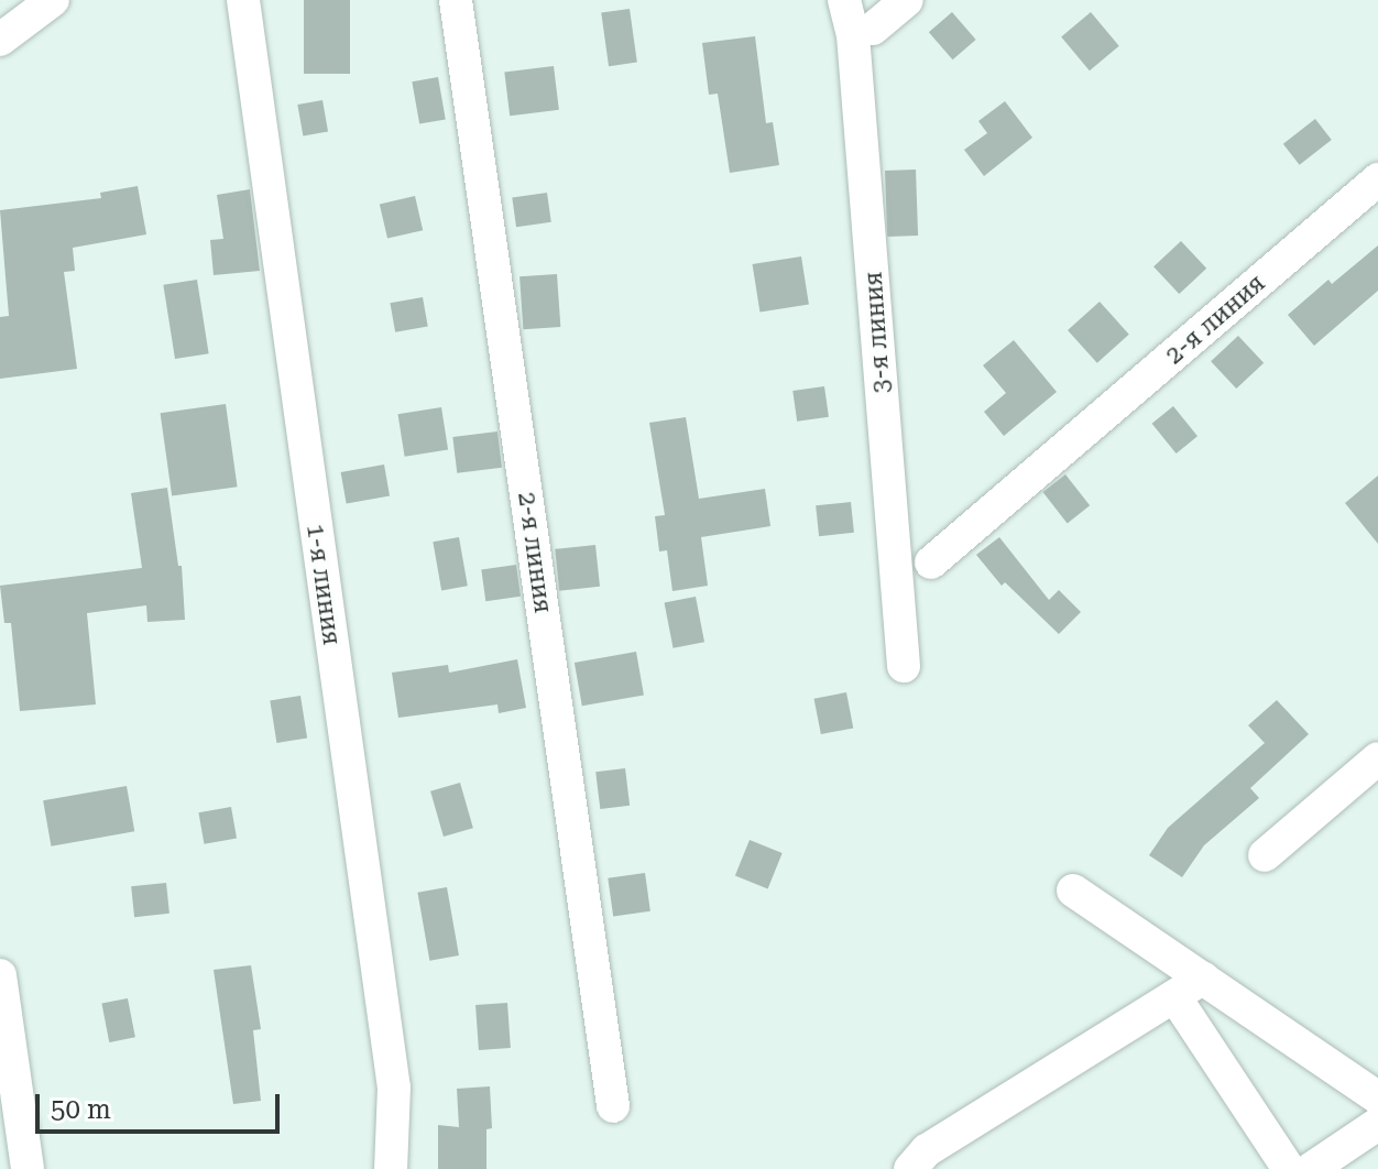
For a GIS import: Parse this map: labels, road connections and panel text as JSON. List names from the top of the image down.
{
  "streets": {
    "street": ["2-я линия", "3-я линия", "1-я линия"]
  },
  "scale_bar": "50 m"
}
